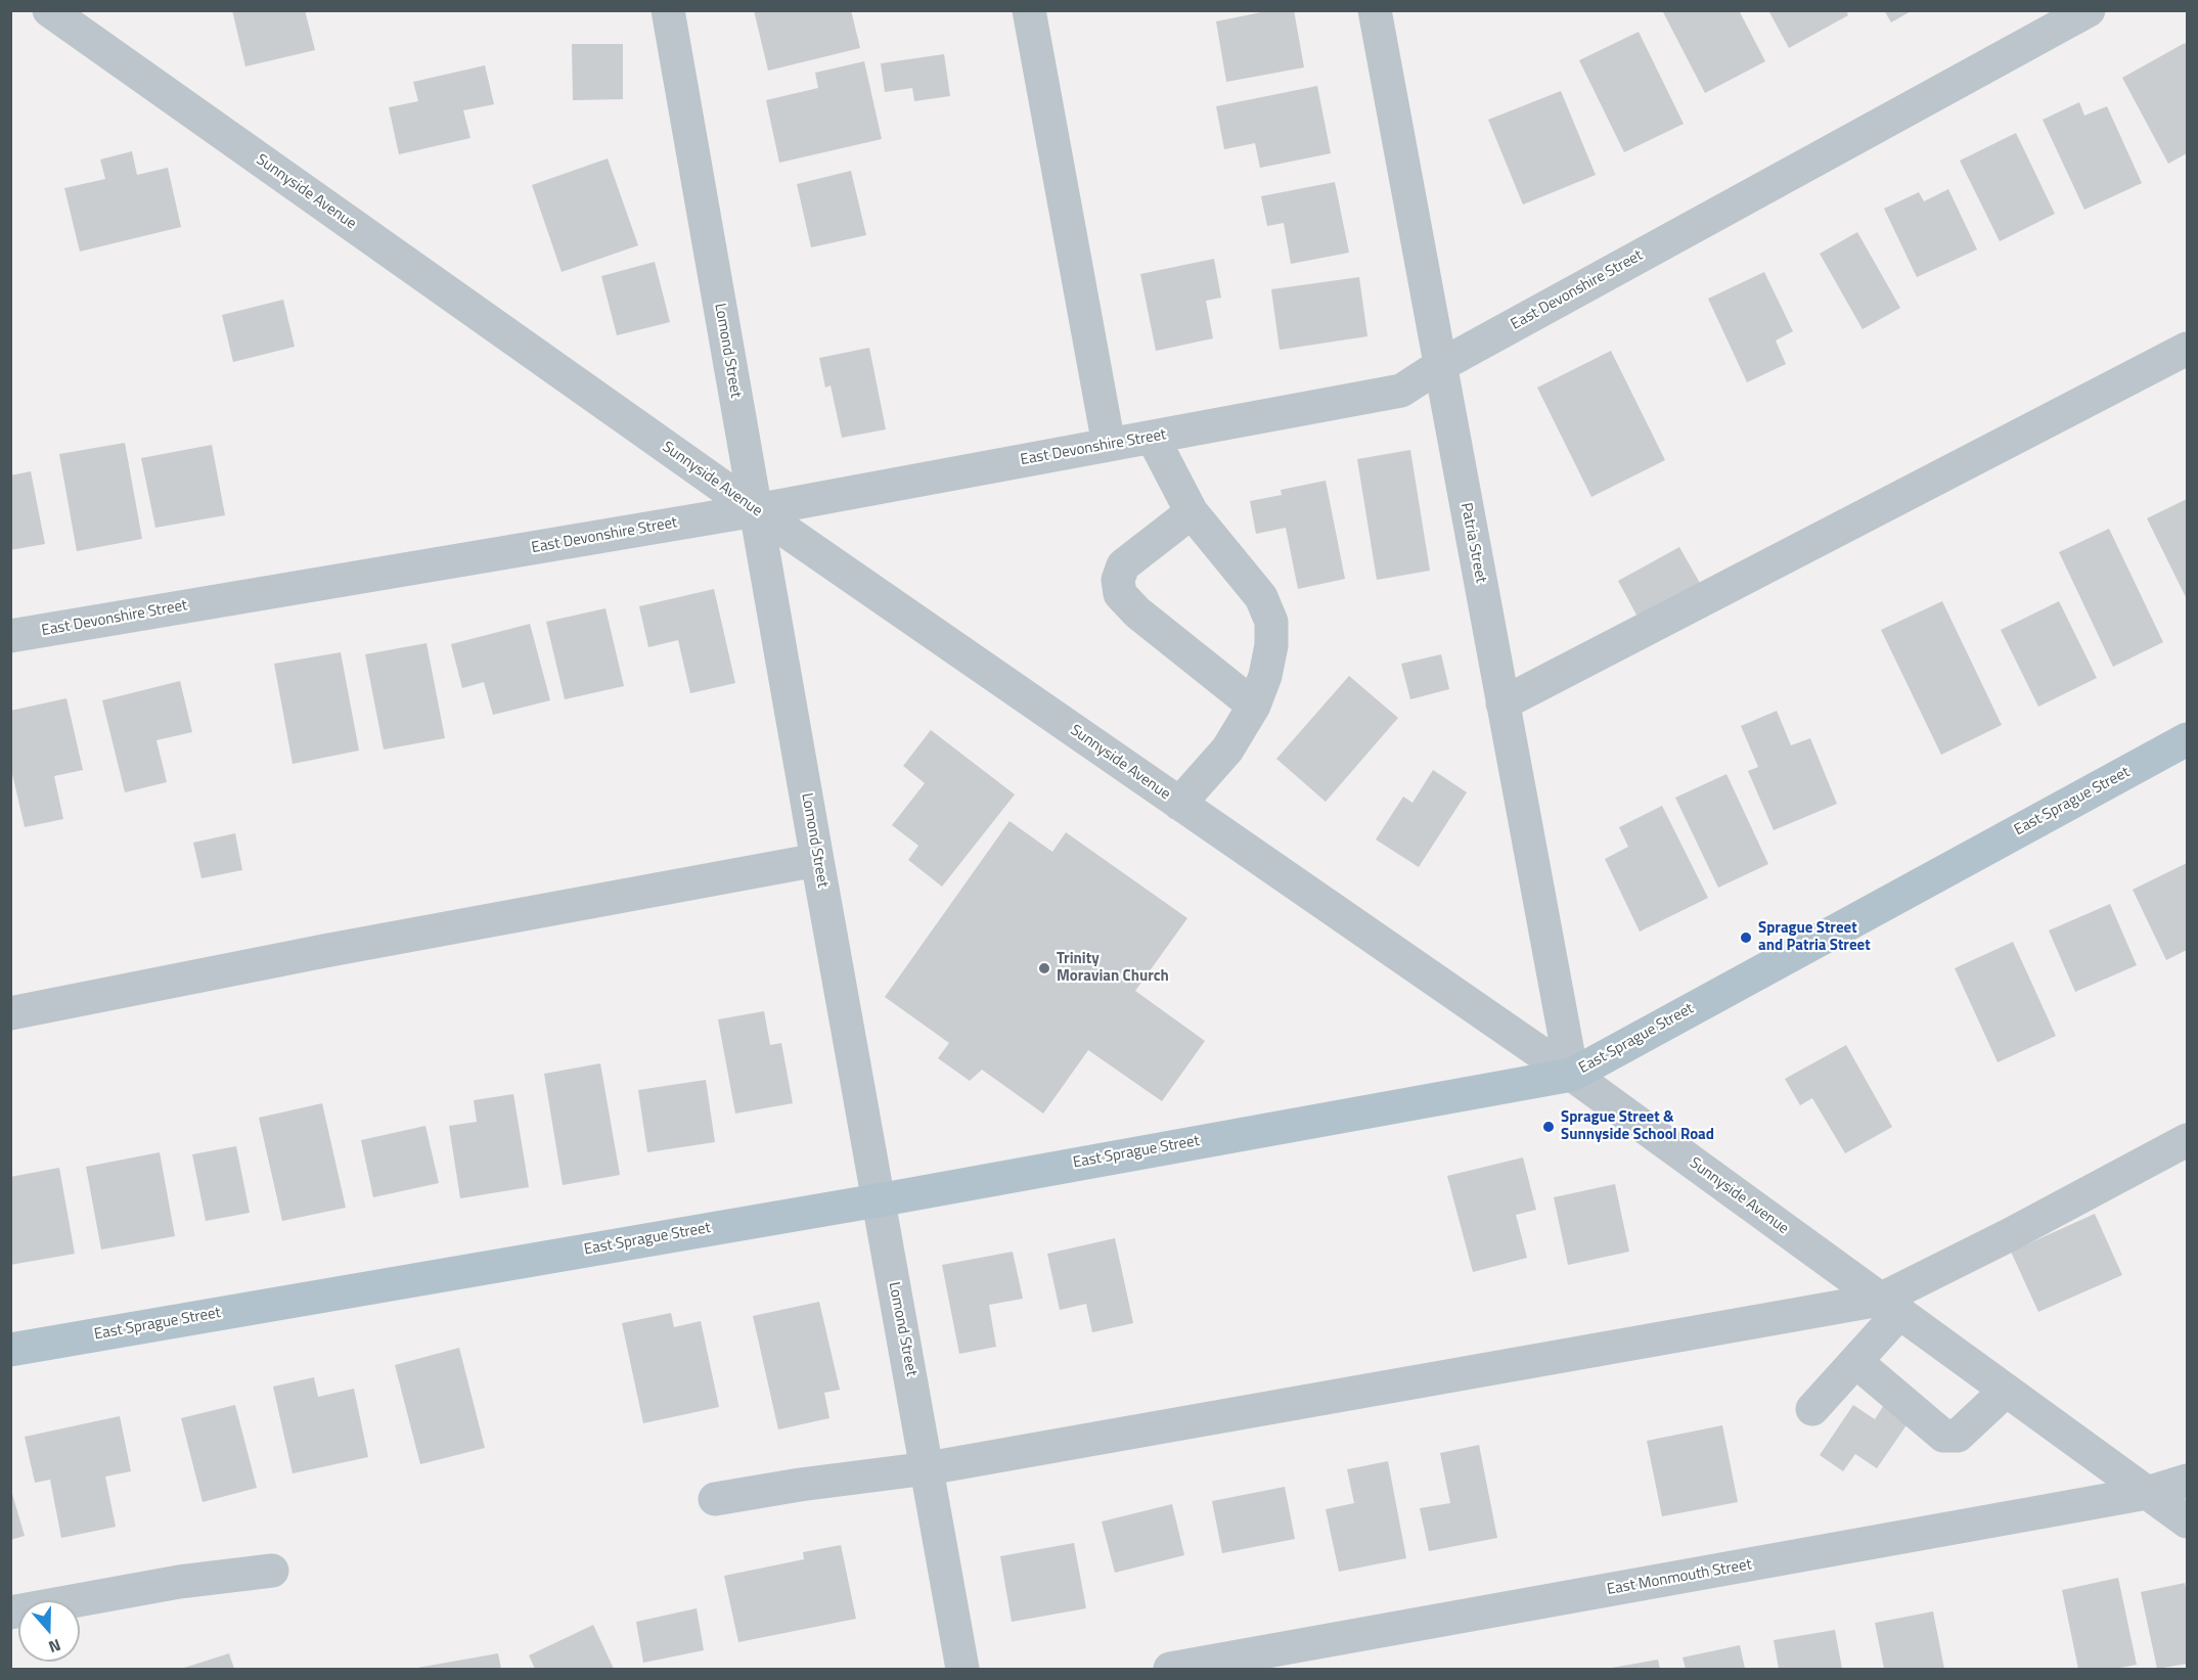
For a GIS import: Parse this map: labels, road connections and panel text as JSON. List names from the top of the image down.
{
  "streets": {
    "main road": ["East Sprague Street"],
    "street": [
      "Sunnyside Avenue",
      "East Devonshire Street",
      "Lomond Street",
      "Patria Street",
      "East Monmouth Street"
    ]
  },
  "crossings": [
    ["Sunnyside Avenue", "East Devonshire Street"],
    ["Sunnyside Avenue", "Lomond Street"],
    ["Sunnyside Avenue", "Patria Street"],
    ["Sunnyside Avenue", "East Sprague Street"],
    ["Sunnyside Avenue", "East Monmouth Street"],
    ["East Devonshire Street", "Lomond Street"],
    ["East Devonshire Street", "Patria Street"],
    ["Lomond Street", "East Sprague Street"],
    ["Patria Street", "East Sprague Street"]
  ],
  "places": ["Sprague Street and Patria Street", "Trinity Moravian Church", "Sprague Street & Sunnyside School Road"],
  "north": "bottom"
}
